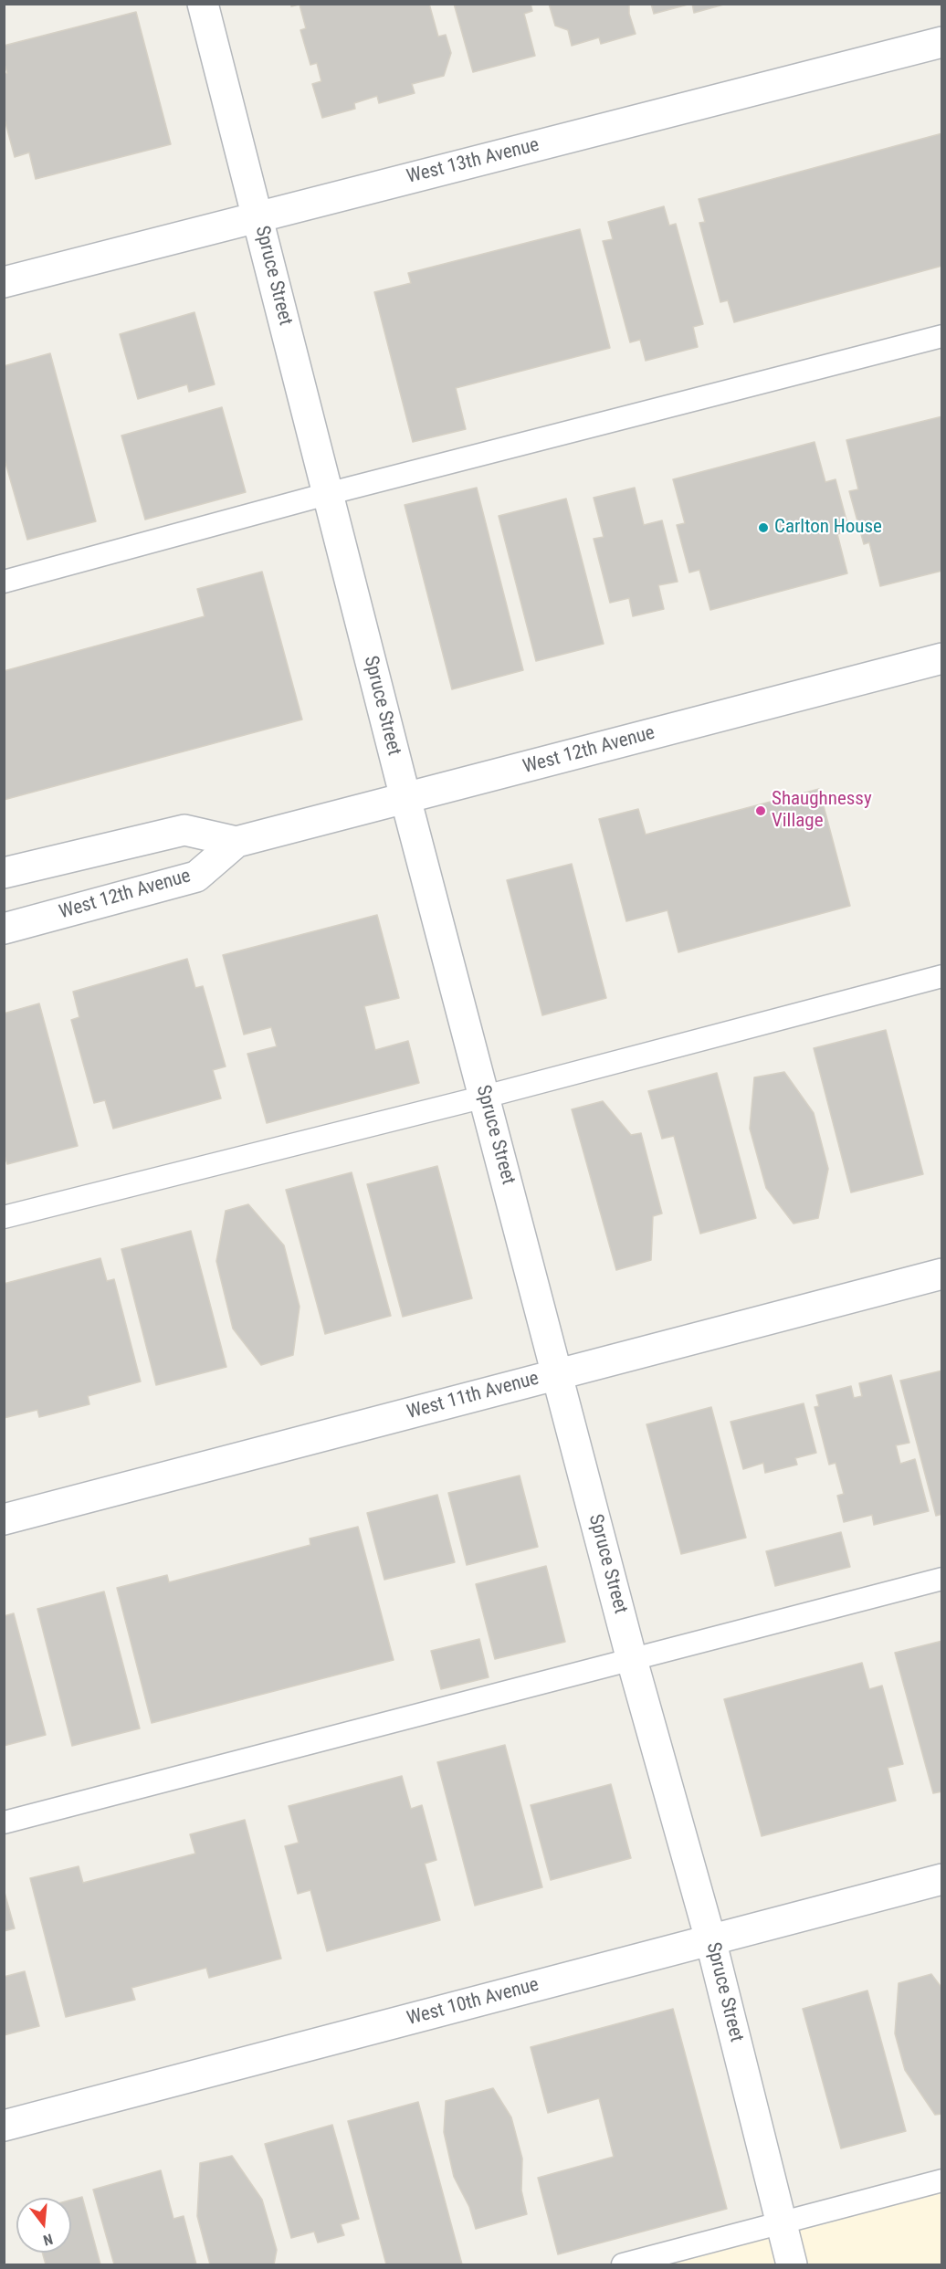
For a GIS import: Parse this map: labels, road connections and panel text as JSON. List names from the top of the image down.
{
  "streets": {
    "street": [
      "West 13th Avenue",
      "Spruce Street",
      "West 12th Avenue",
      "West 11th Avenue",
      "West 10th Avenue"
    ]
  },
  "crossings": [
    ["West 13th Avenue", "Spruce Street"],
    ["Spruce Street", "West 12th Avenue"],
    ["Spruce Street", "West 11th Avenue"],
    ["Spruce Street", "West 10th Avenue"]
  ],
  "places": ["Carlton House", "Shaughnessy Village"],
  "north": "bottom"
}
